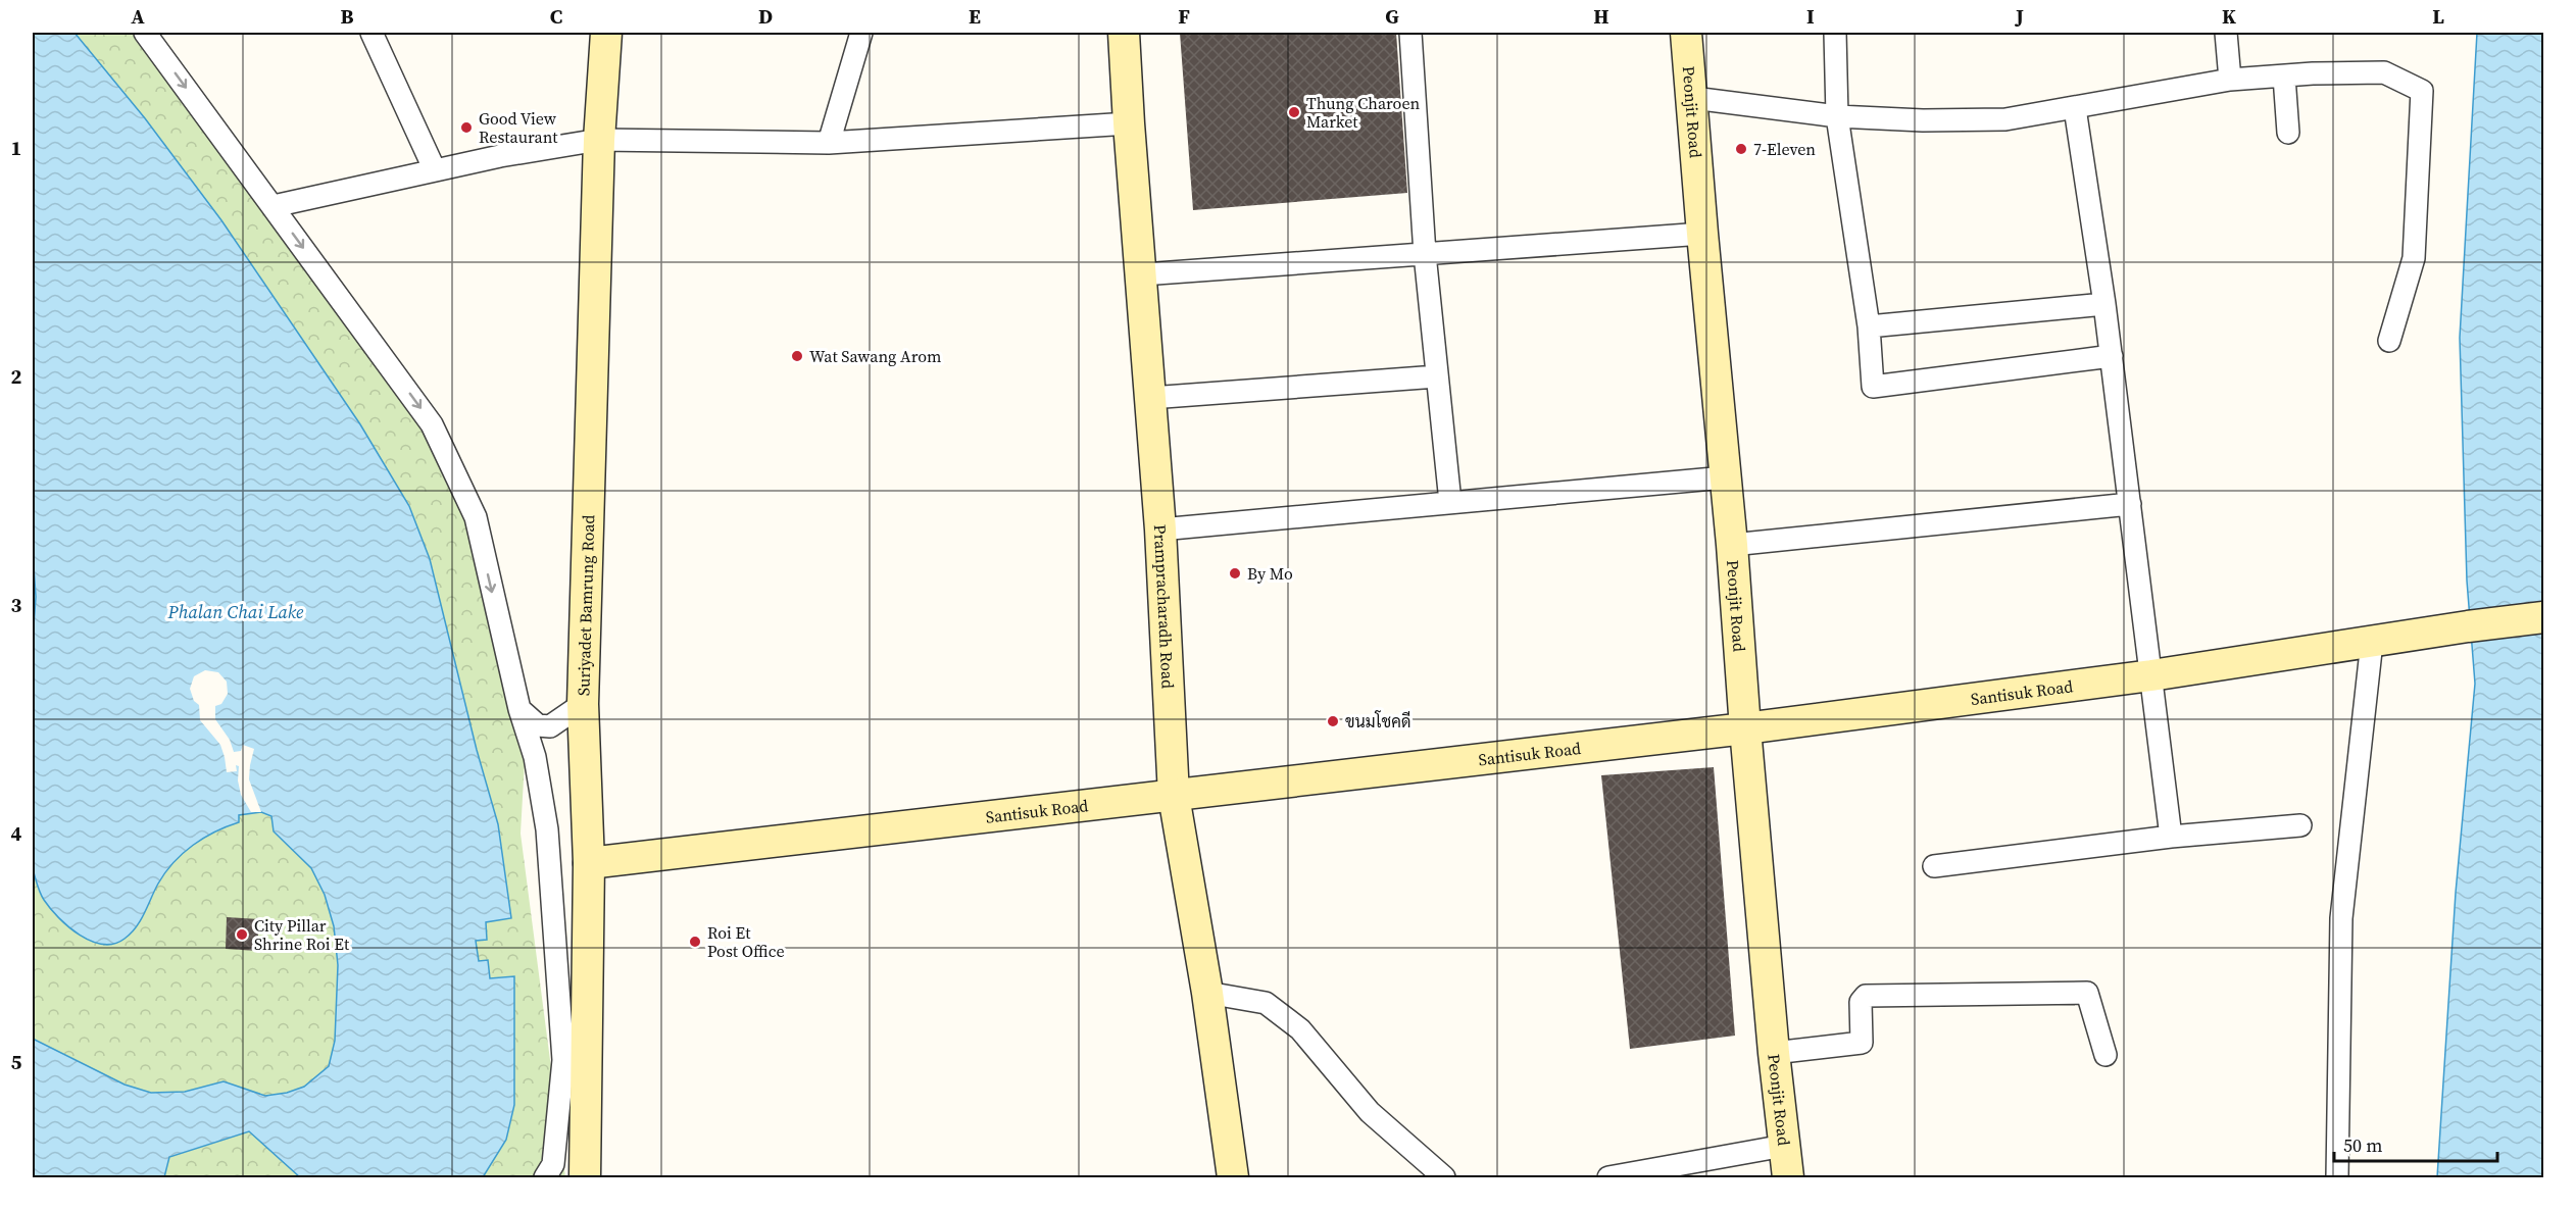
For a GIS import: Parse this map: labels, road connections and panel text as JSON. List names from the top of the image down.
{
  "streets": {
    "street": [
      "Peonjit Road",
      "Suriyadet Bamrung Road",
      "Prampracharadh Road",
      "Santisuk Road"
    ]
  },
  "crossings": [
    ["Peonjit Road", "Santisuk Road"],
    ["Suriyadet Bamrung Road", "Santisuk Road"],
    ["Prampracharadh Road", "Santisuk Road"]
  ],
  "water": ["Phalan Chai Lake"],
  "places": [
    "Thung Charoen Market",
    "Good View Restaurant",
    "7-Eleven",
    "Wat Sawang Arom",
    "By Mo",
    "ขนมโชคดี",
    "City Pillar Shrine Roi Et",
    "Roi Et Post Office"
  ],
  "scale_bar": "50 m",
  "grid": {
    "columns": [
      "A",
      "B",
      "C",
      "D",
      "E",
      "F",
      "G",
      "H",
      "I",
      "J",
      "K",
      "L"
    ],
    "rows": [
      "1",
      "2",
      "3",
      "4",
      "5"
    ]
  }
}
